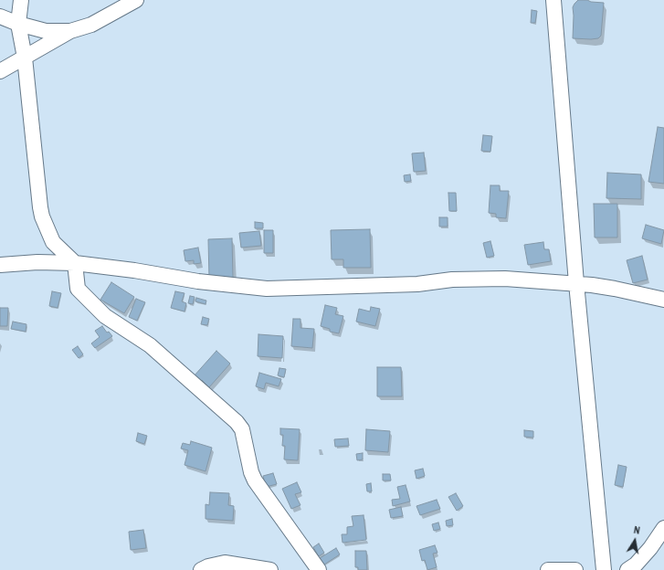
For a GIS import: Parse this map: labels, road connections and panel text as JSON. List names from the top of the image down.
{
  "north": "top"
}
